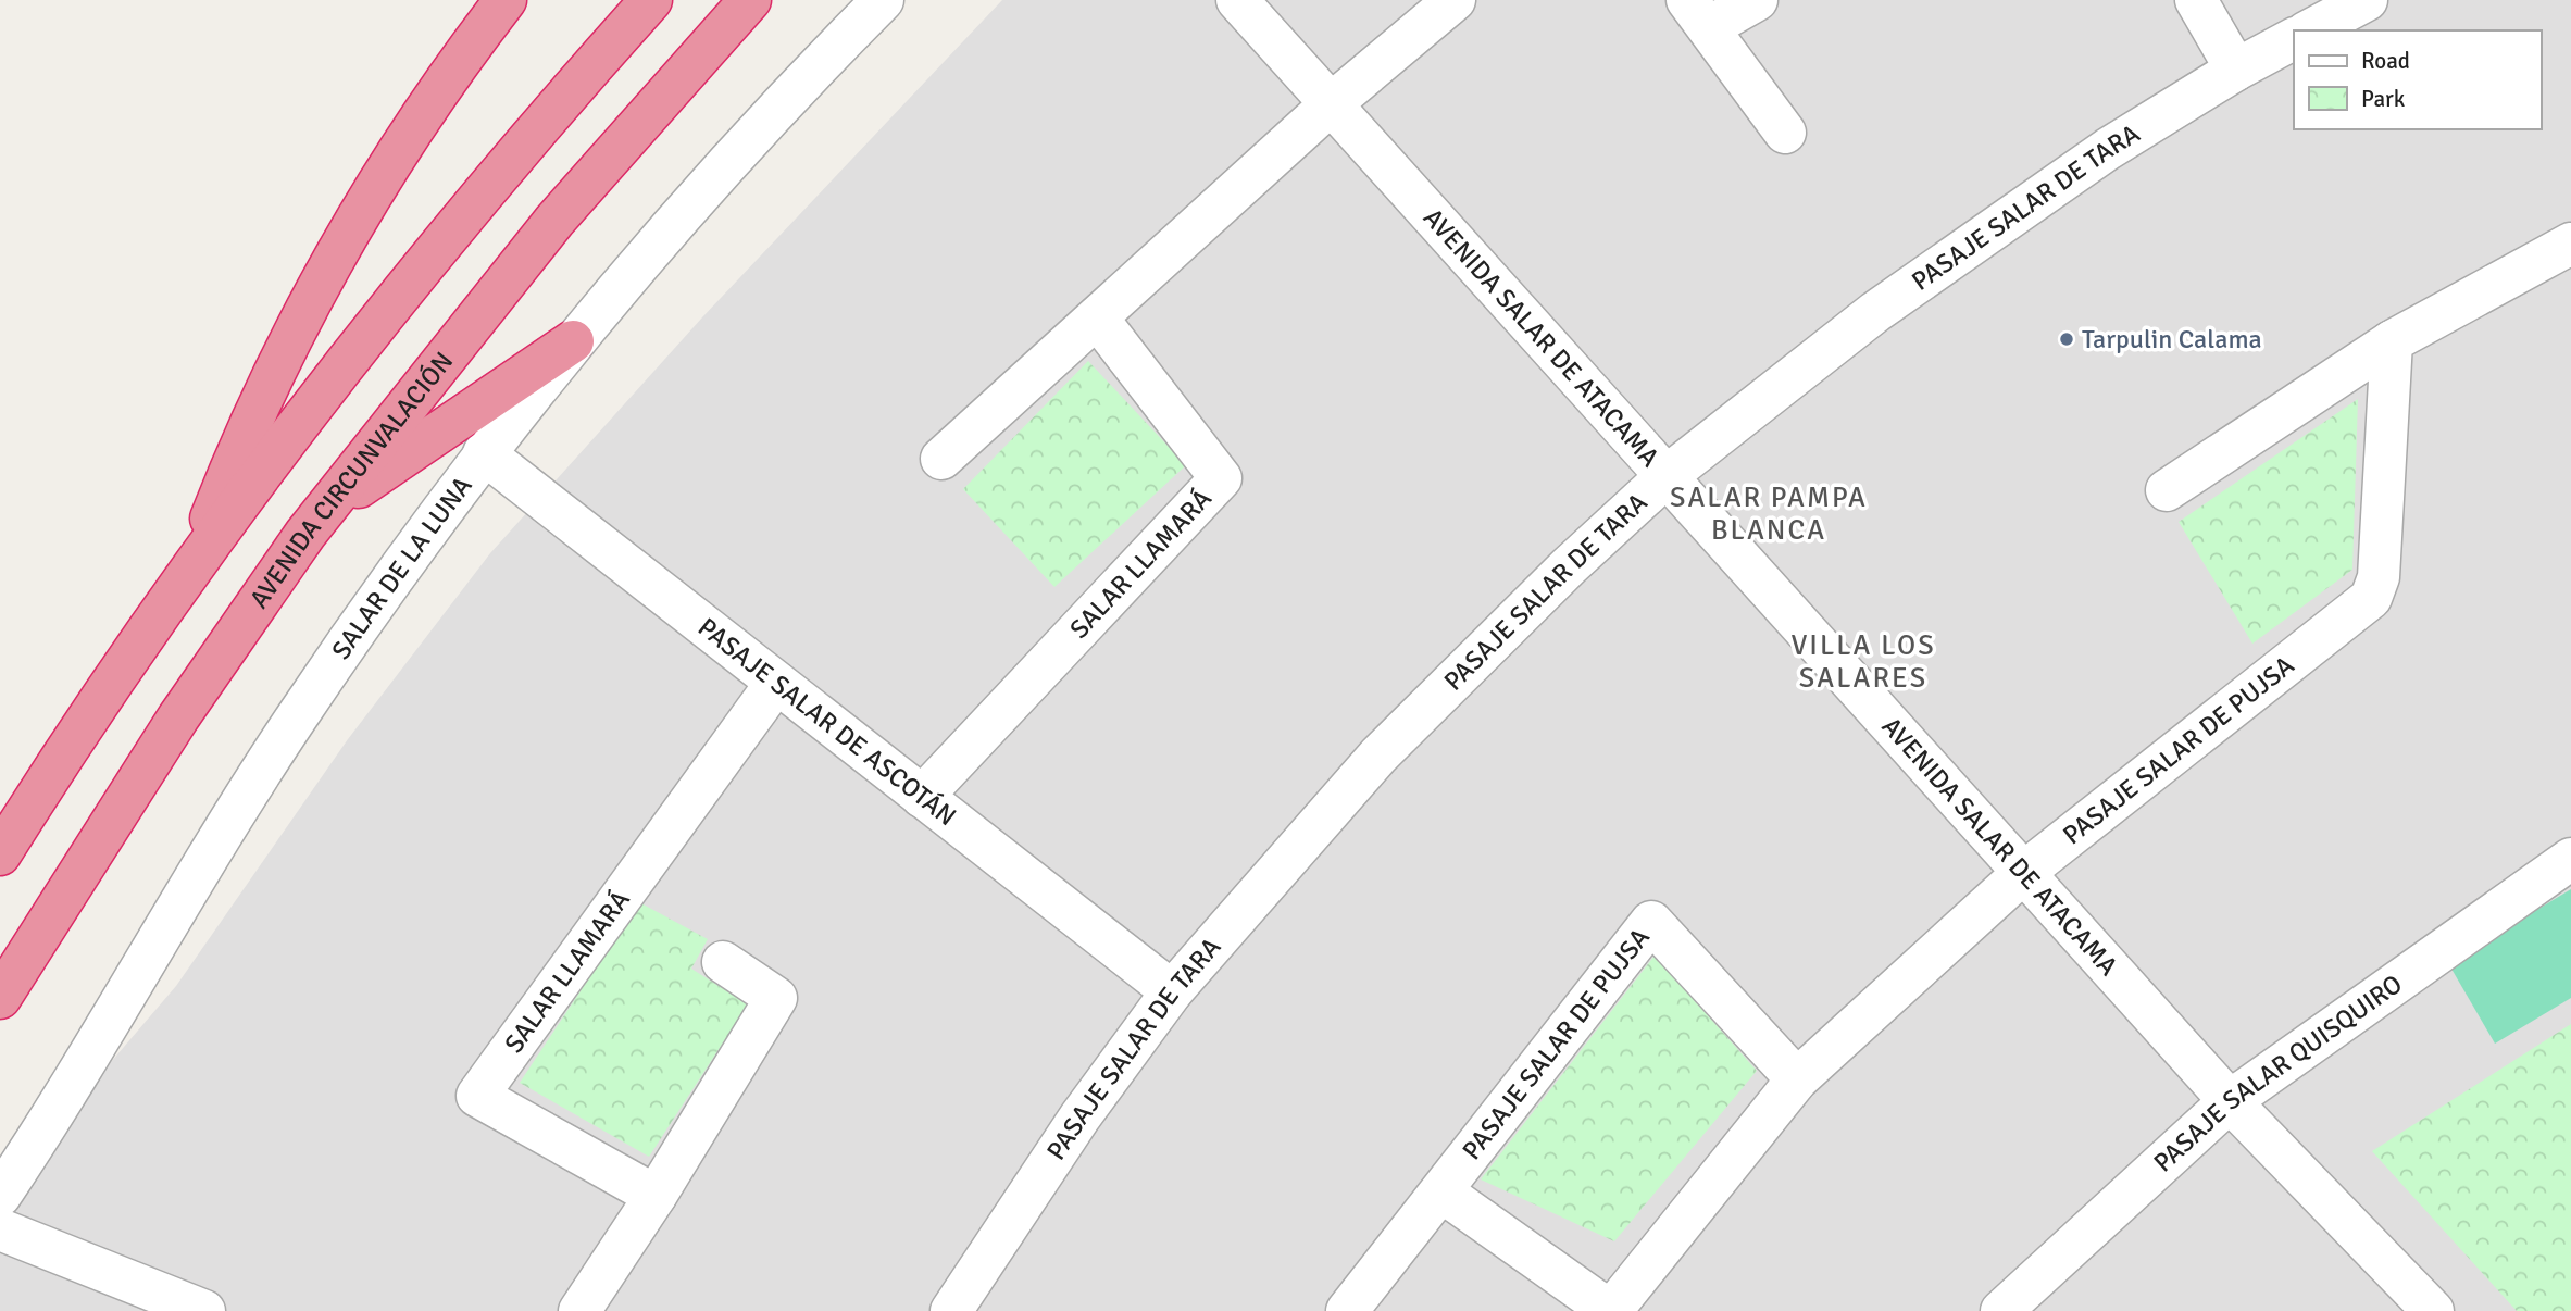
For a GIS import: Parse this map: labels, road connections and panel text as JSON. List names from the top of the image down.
{
  "streets": {
    "highway": ["AVENIDA CIRCUNVALACIÓN"],
    "street": [
      "PASAJE SALAR DE TARA",
      "AVENIDA SALAR DE ATACAMA",
      "SALAR LLAMARÁ",
      "SALAR DE LA LUNA",
      "PASAJE SALAR DE ASCOTÁN",
      "PASAJE SALAR DE PUJSA",
      "PASAJE SALAR QUISQUIRO"
    ]
  },
  "crossings": [
    ["PASAJE SALAR DE TARA", "AVENIDA SALAR DE ATACAMA"],
    ["PASAJE SALAR DE TARA", "PASAJE SALAR DE ASCOTÁN"],
    ["AVENIDA SALAR DE ATACAMA", "PASAJE SALAR DE PUJSA"],
    ["AVENIDA SALAR DE ATACAMA", "PASAJE SALAR QUISQUIRO"],
    ["SALAR LLAMARÁ", "PASAJE SALAR DE ASCOTÁN"],
    ["SALAR DE LA LUNA", "PASAJE SALAR DE ASCOTÁN"]
  ],
  "districts": ["SALAR PAMPA BLANCA", "VILLA LOS SALARES"],
  "places": ["Tarpulin Calama"],
  "legend": ["Road", "Park"]
}
